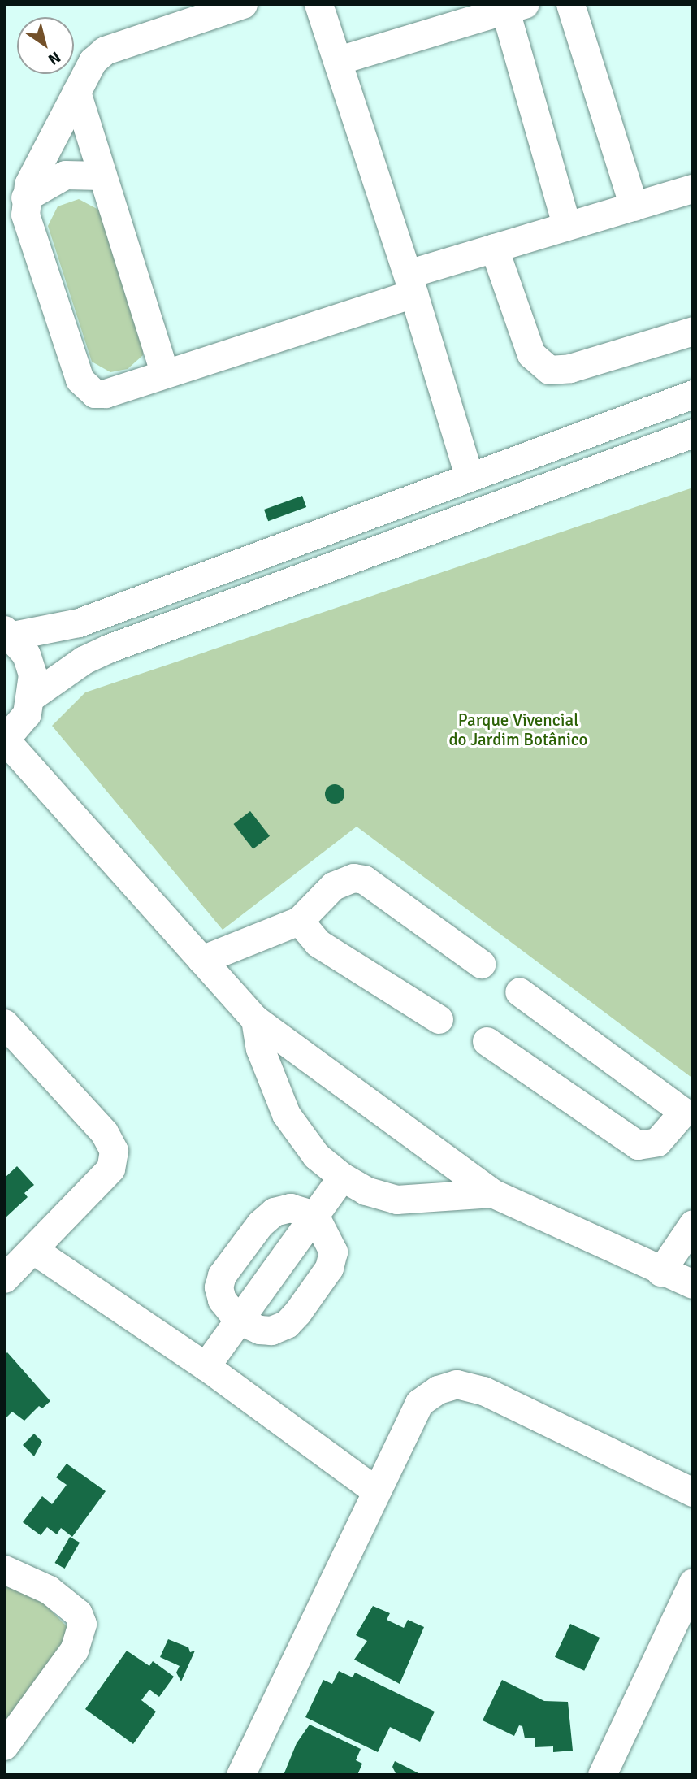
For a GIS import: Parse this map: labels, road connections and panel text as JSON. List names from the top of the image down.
{
  "parks": ["Parque Vivencial do Jardim Botânico"],
  "north": "bottom right"
}
